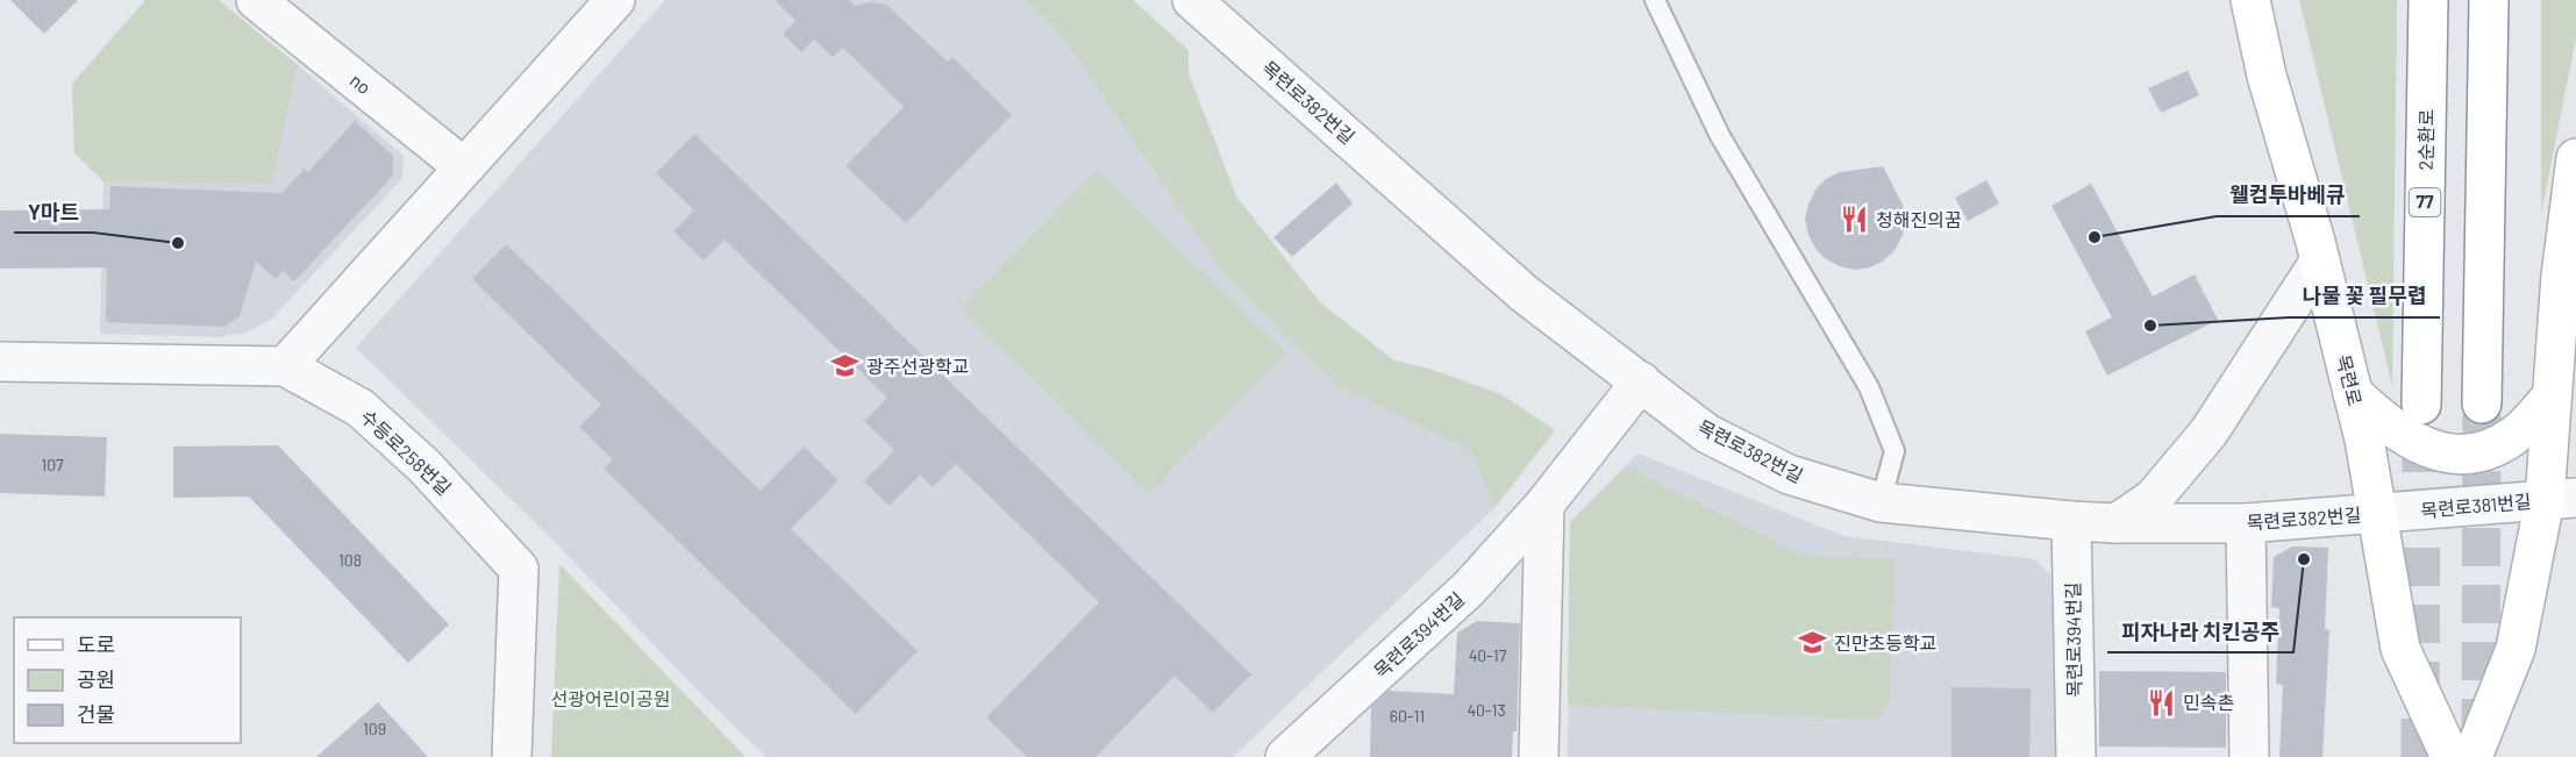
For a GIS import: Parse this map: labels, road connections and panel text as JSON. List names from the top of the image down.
{
  "streets": {
    "main road": ["2순환로", "77", "목련로"],
    "street": [
      "no",
      "목련로382번길",
      "수등로258번길",
      "목련로381번길",
      "목련로394번길"
    ]
  },
  "crossings": [
    ["목련로382번길", "목련로"],
    ["목련로382번길", "목련로381번길"],
    ["목련로382번길", "목련로394번길"],
    ["목련로", "목련로381번길"]
  ],
  "parks": ["선광어린이공원"],
  "places": {
    "restaurant": ["청해진의꿈", "민속촌"],
    "other": [
      "웰컴투바베큐",
      "Y마트",
      "나물 꽃 필무렵",
      "피자나라 치킨공주"
    ],
    "school or university": ["광주선광학교", "진만초등학교"]
  },
  "house_numbers": [
    "107",
    "108",
    "40-17",
    "40-13",
    "60-11",
    "109"
  ],
  "legend": ["도로", "공원", "건물"]
}
